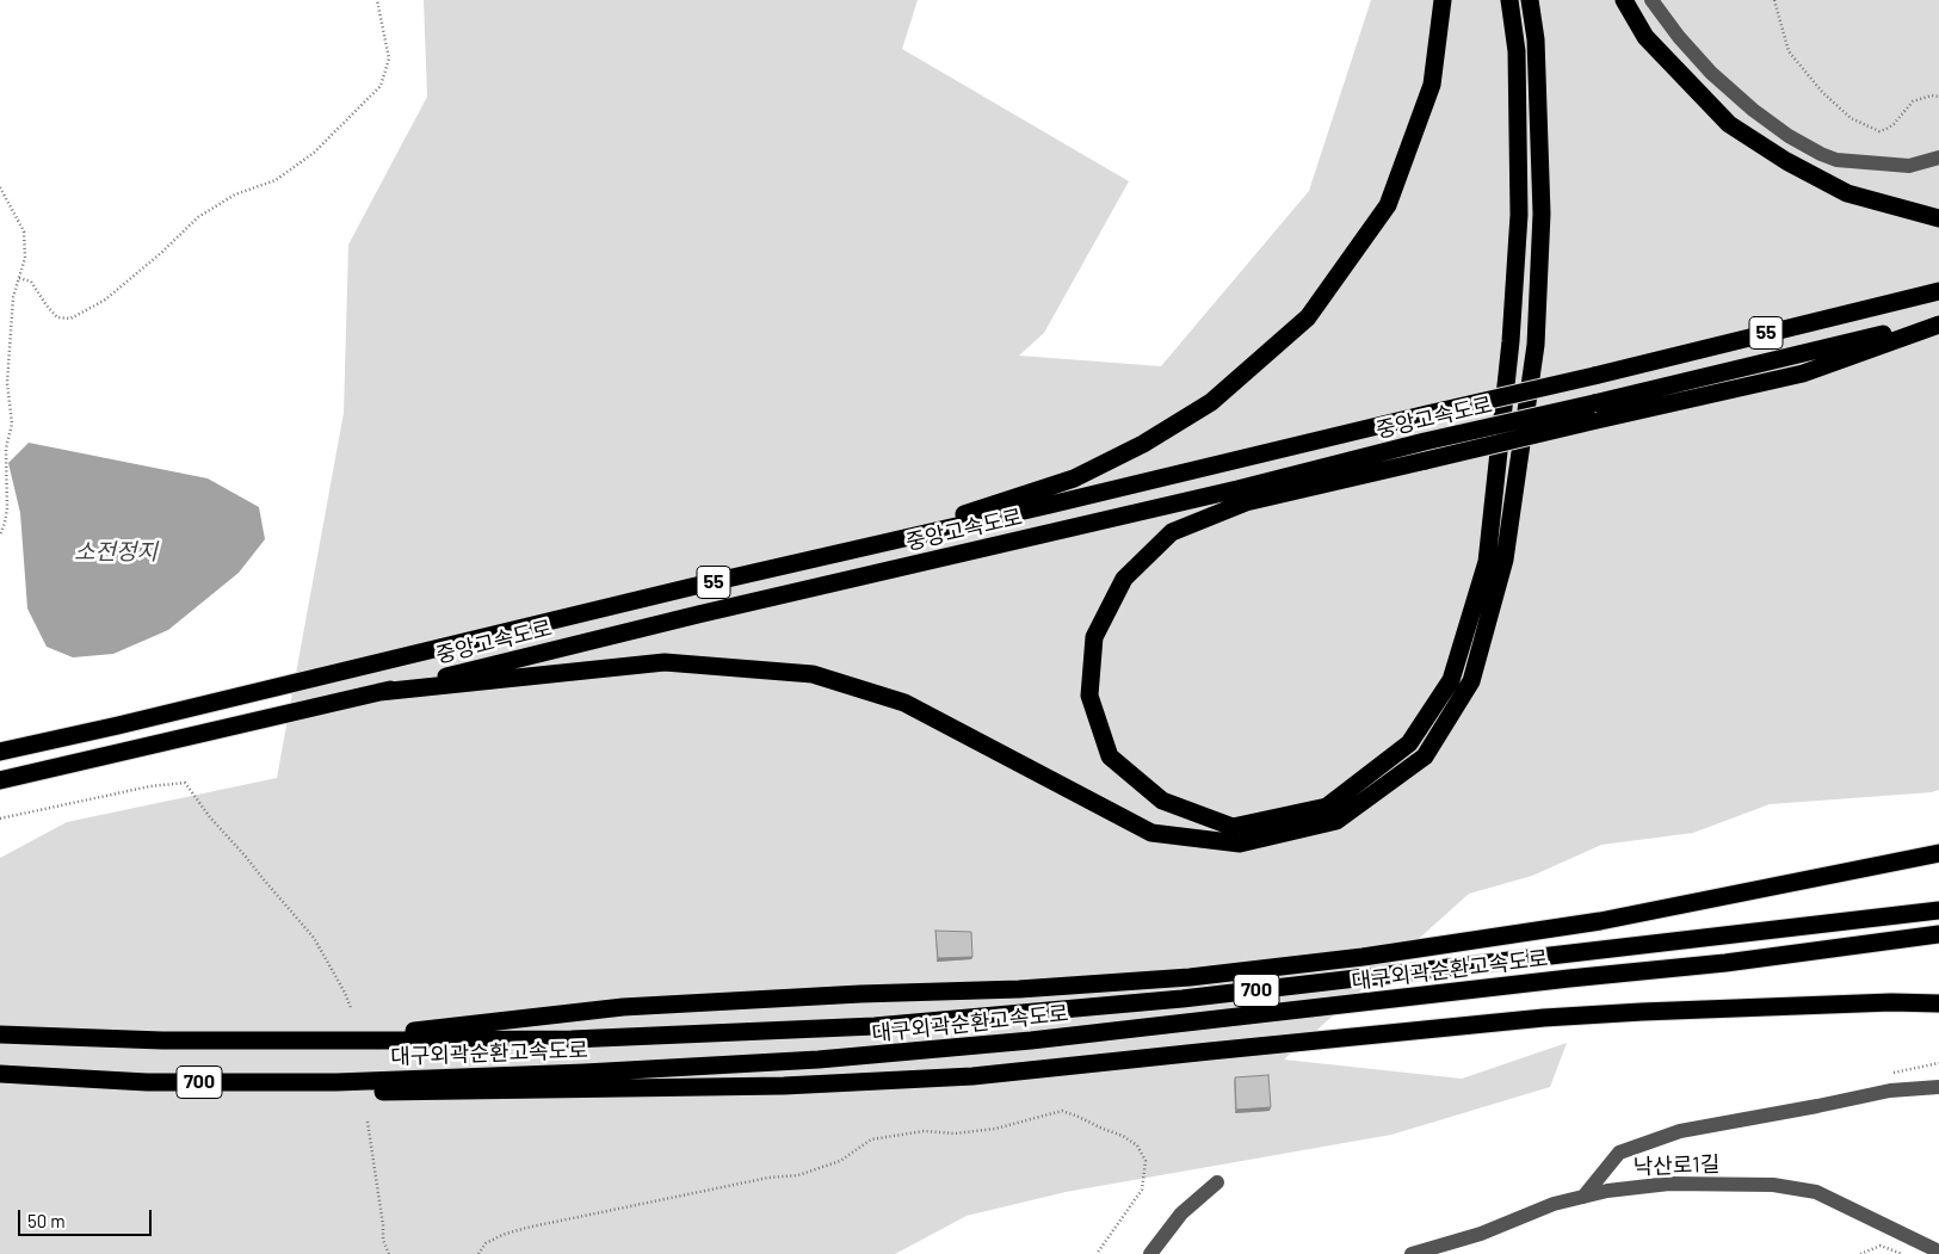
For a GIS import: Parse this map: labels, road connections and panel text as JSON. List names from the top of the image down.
{
  "streets": {
    "highway": [
      "55",
      "중앙고속도로",
      "대구외곽순환고속도로",
      "700"
    ],
    "street": ["낙산로1길"]
  },
  "water": ["소전정지"],
  "scale_bar": "50 m"
}
